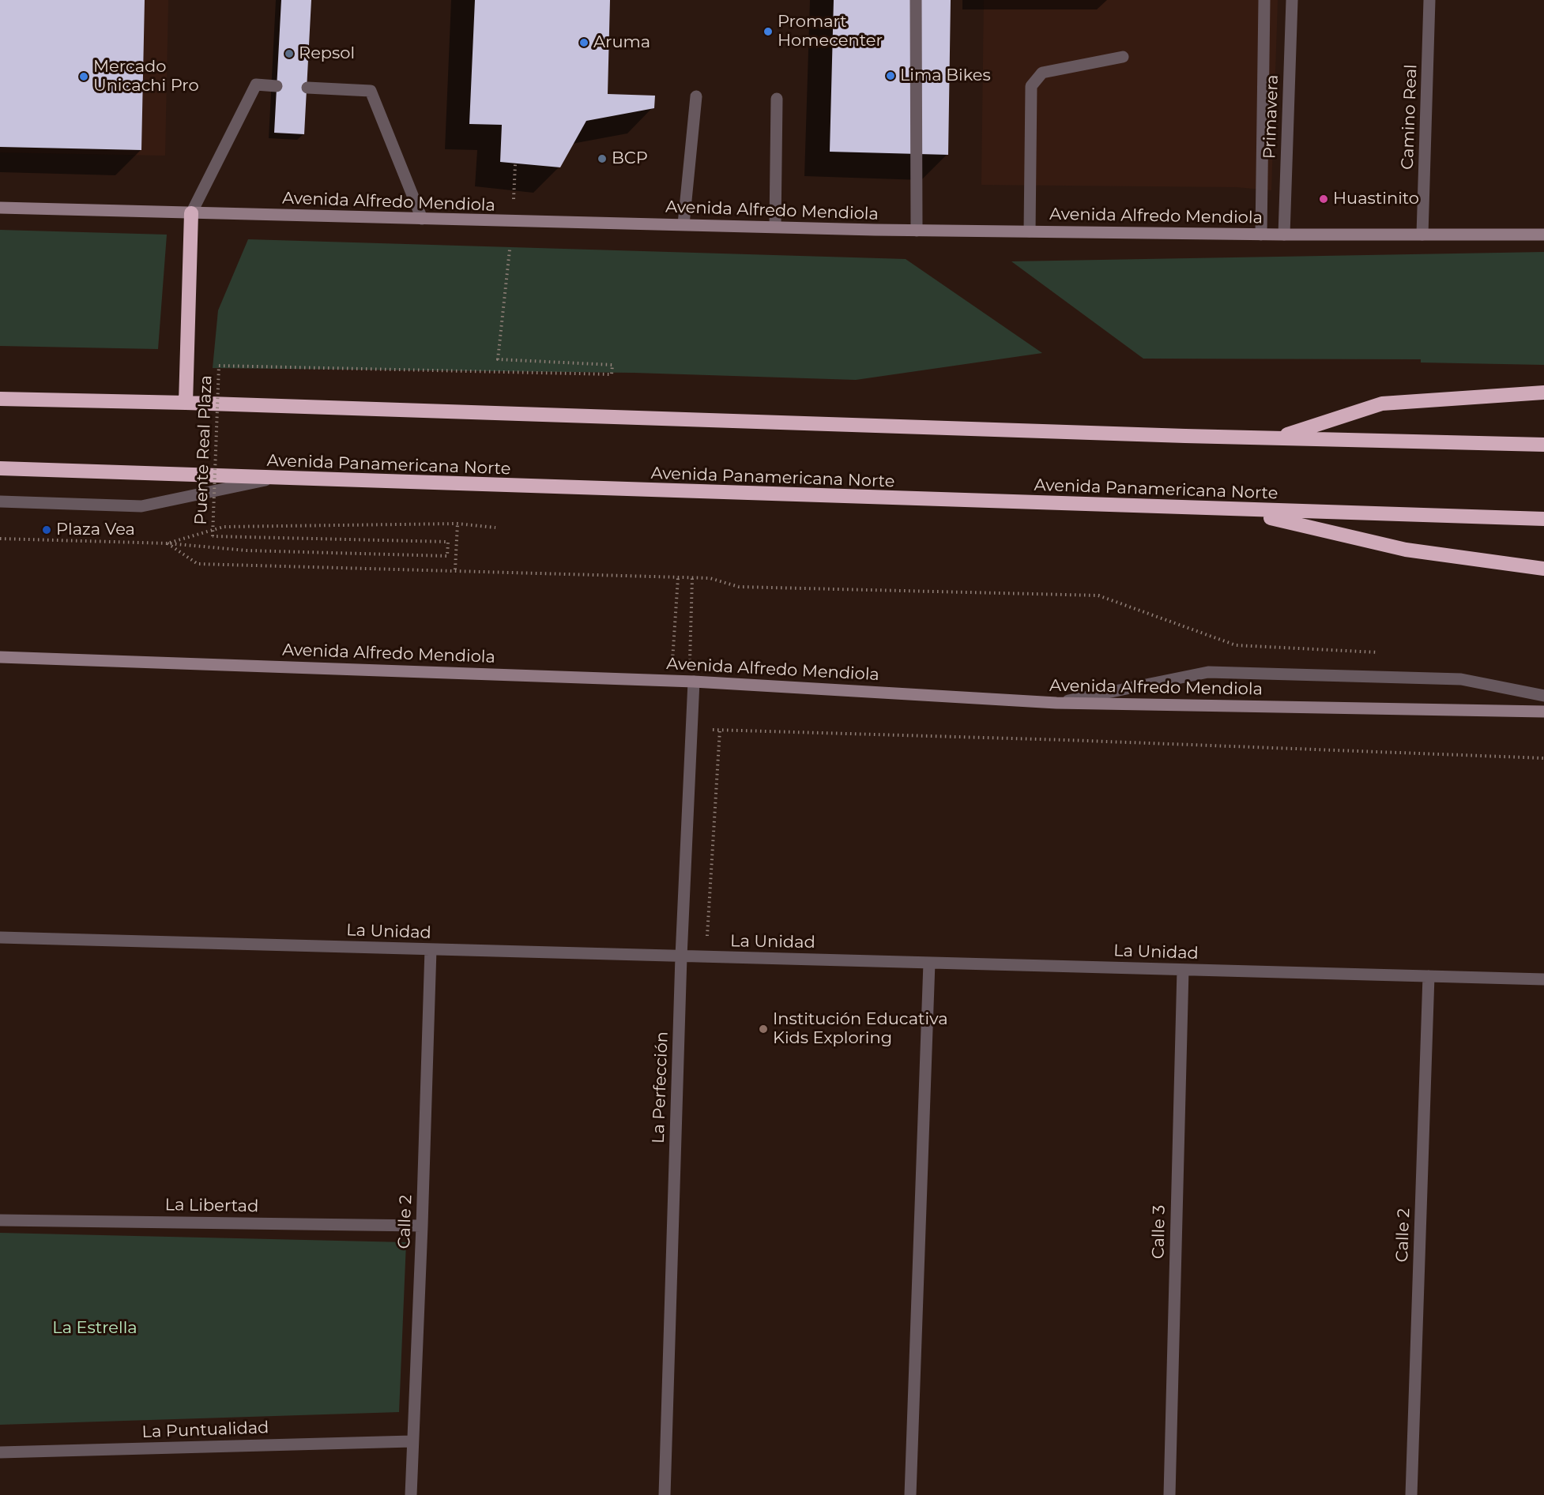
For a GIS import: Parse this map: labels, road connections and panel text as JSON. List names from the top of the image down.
{
  "streets": {
    "highway": ["Avenida Panamericana Norte"],
    "main road": ["Avenida Alfredo Mendiola"],
    "street": [
      "Primavera",
      "Camino Real",
      "La Unidad",
      "La Perfección",
      "La Libertad",
      "Calle 2",
      "Calle 3",
      "La Puntualidad"
    ],
    "path": ["Puente Real Plaza"]
  },
  "crossings": [
    ["Primavera", "Avenida Alfredo Mendiola"],
    ["Camino Real", "Avenida Alfredo Mendiola"],
    ["Avenida Alfredo Mendiola", "La Perfección"],
    ["La Unidad", "La Perfección"],
    ["La Unidad", "Calle 2"],
    ["La Unidad", "Calle 3"],
    ["La Libertad", "Calle 2"],
    ["Calle 2", "La Puntualidad"]
  ],
  "parks": ["La Estrella"],
  "places": [
    "Promart Homecenter",
    "Aruma",
    "Repsol",
    "Lima Bikes",
    "Mercado Unicachi Pro",
    "BCP",
    "Huastinito",
    "Plaza Vea",
    "Institución Educativa Kids Exploring"
  ]
}
